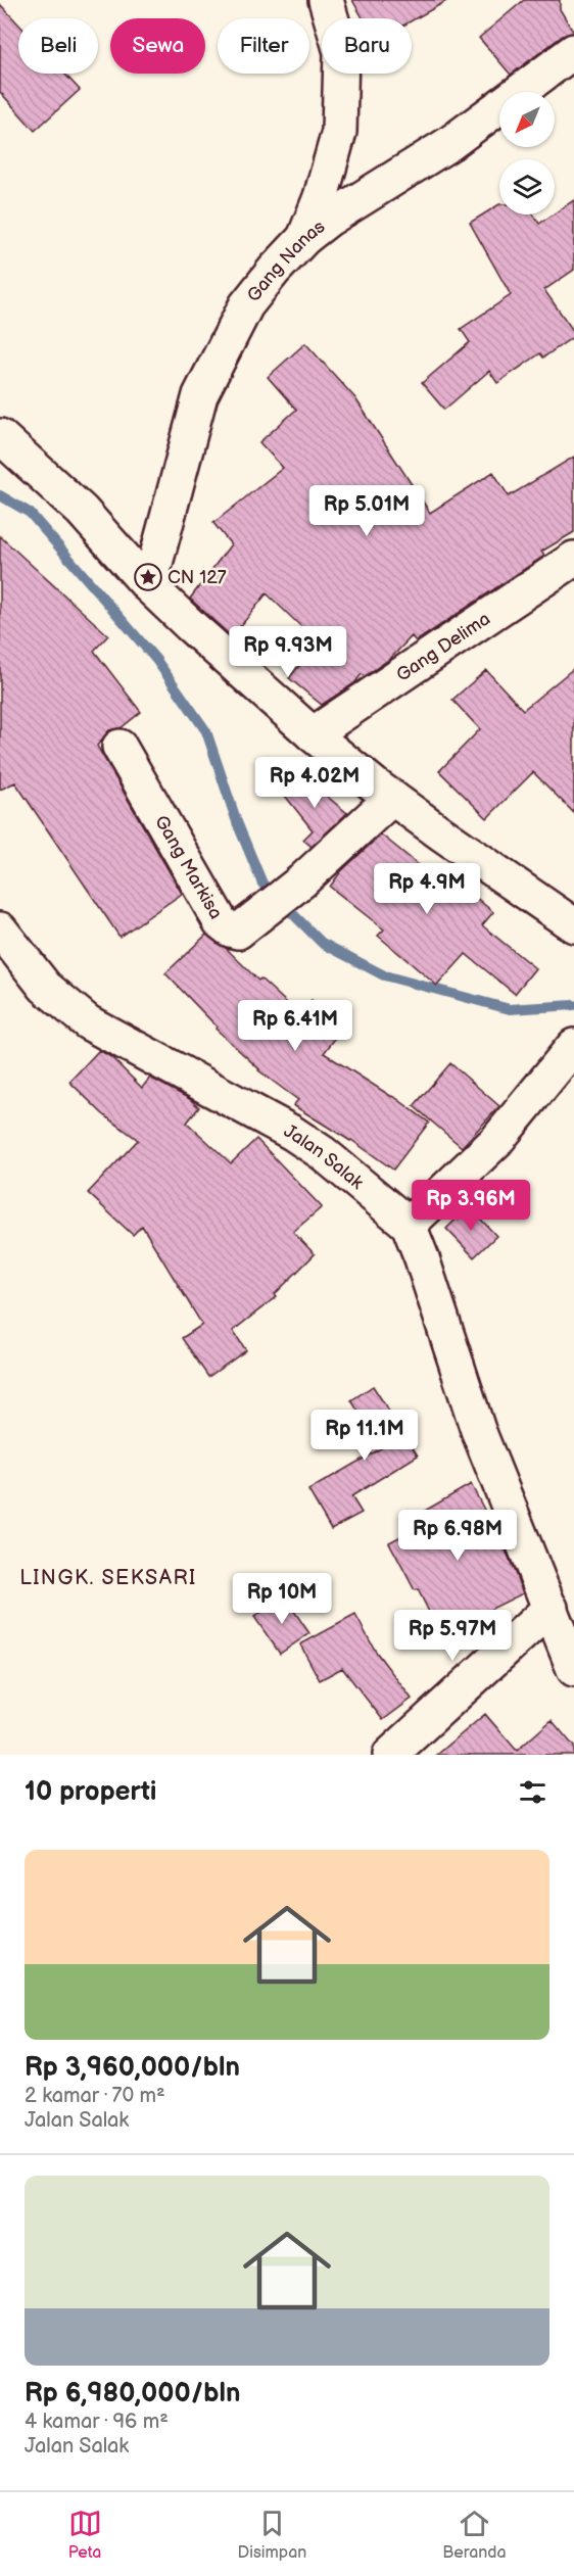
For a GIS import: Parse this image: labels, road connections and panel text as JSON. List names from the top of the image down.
{
  "streets": {
    "street": [
      "Gang Nanas",
      "Gang Delima",
      "Gang Markisa",
      "Jalan Salak"
    ]
  },
  "districts": ["LINGK. SEKSARI"],
  "places": {
    "place": ["CN 127"]
  },
  "north": "bottom left",
  "page": {
    "chip": [
      "Beli",
      "Sewa",
      "Filter",
      "Baru"
    ],
    "price": [
      "Rp 5.01M",
      "Rp 9.93M",
      "Rp 4.02M",
      "Rp 4.9M",
      "Rp 6.41M",
      "Rp 3.96M",
      "Rp 11.1M",
      "Rp 6.98M",
      "Rp 10M",
      "Rp 5.97M"
    ],
    "heading": "10 properti",
    "list": [
      {
        "name": "Rp 3,960,000/bln",
        "note": "2 kamar · 70 m² · Jalan Salak"
      },
      {
        "name": "Rp 6,980,000/bln",
        "note": "4 kamar · 96 m² · Jalan Salak"
      }
    ],
    "tabs": ["Peta", "Disimpan", "Beranda"]
  }
}
